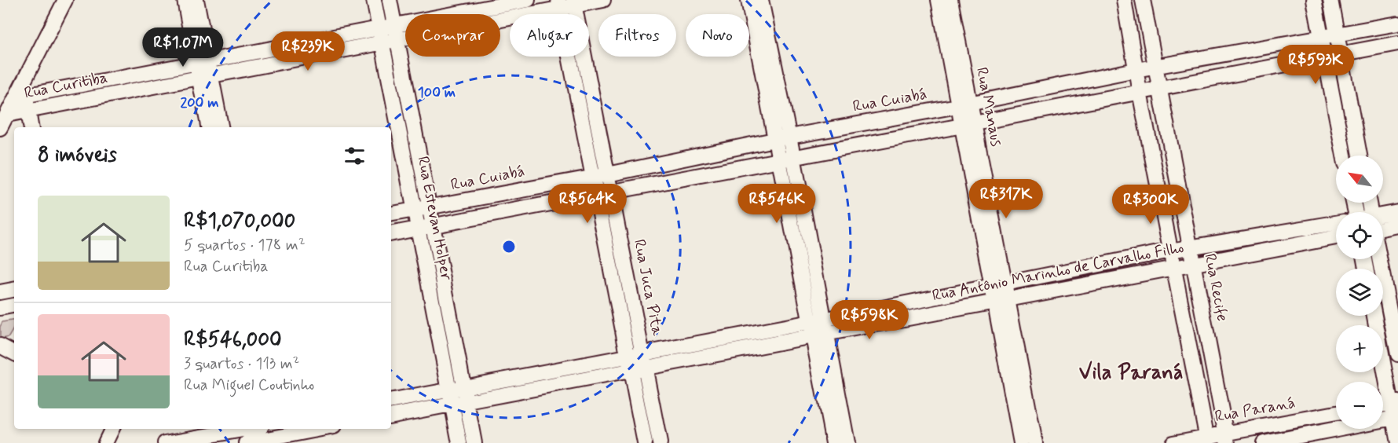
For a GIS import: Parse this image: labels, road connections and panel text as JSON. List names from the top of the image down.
{
  "streets": {
    "street": [
      "Rua Curitiba",
      "Rua Cuiabá",
      "Rua Manaus",
      "Rua Estevan Holper",
      "Rua Antônio Marinho de Carvalho Filho",
      "Rua Juca Pita",
      "Rua Recife",
      "Rua Paraná"
    ]
  },
  "crossings": [
    ["Rua Curitiba", "Rua Estevan Holper"],
    ["Rua Curitiba", "Rua Juca Pita"],
    ["Rua Cuiabá", "Rua Manaus"],
    ["Rua Cuiabá", "Rua Estevan Holper"],
    ["Rua Cuiabá", "Rua Juca Pita"],
    ["Rua Cuiabá", "Rua Recife"],
    ["Rua Manaus", "Rua Antônio Marinho de Carvalho Filho"],
    ["Rua Estevan Holper", "Rua Antônio Marinho de Carvalho Filho"],
    ["Rua Antônio Marinho de Carvalho Filho", "Rua Juca Pita"],
    ["Rua Antônio Marinho de Carvalho Filho", "Rua Recife"],
    ["Rua Recife", "Rua Paraná"]
  ],
  "districts": ["Vila Paraná"],
  "north": "top left",
  "page": {
    "chip": [
      "Comprar",
      "Alugar",
      "Filtros",
      "Novo"
    ],
    "price": [
      "R$1.07M",
      "R$239K",
      "R$593K",
      "R$317K",
      "R$564K",
      "R$546K",
      "R$300K",
      "R$598K"
    ],
    "heading": "8 imóveis",
    "map_buttons": ["+", "−"],
    "list": [
      {
        "name": "R$1,070,000",
        "note": "5 quartos · 178 m² · Rua Curitiba"
      },
      {
        "name": "R$546,000",
        "note": "3 quartos · 113 m² · Rua Miguel Coutinho"
      }
    ]
  },
  "rings": ["100 m", "200 m"]
}
